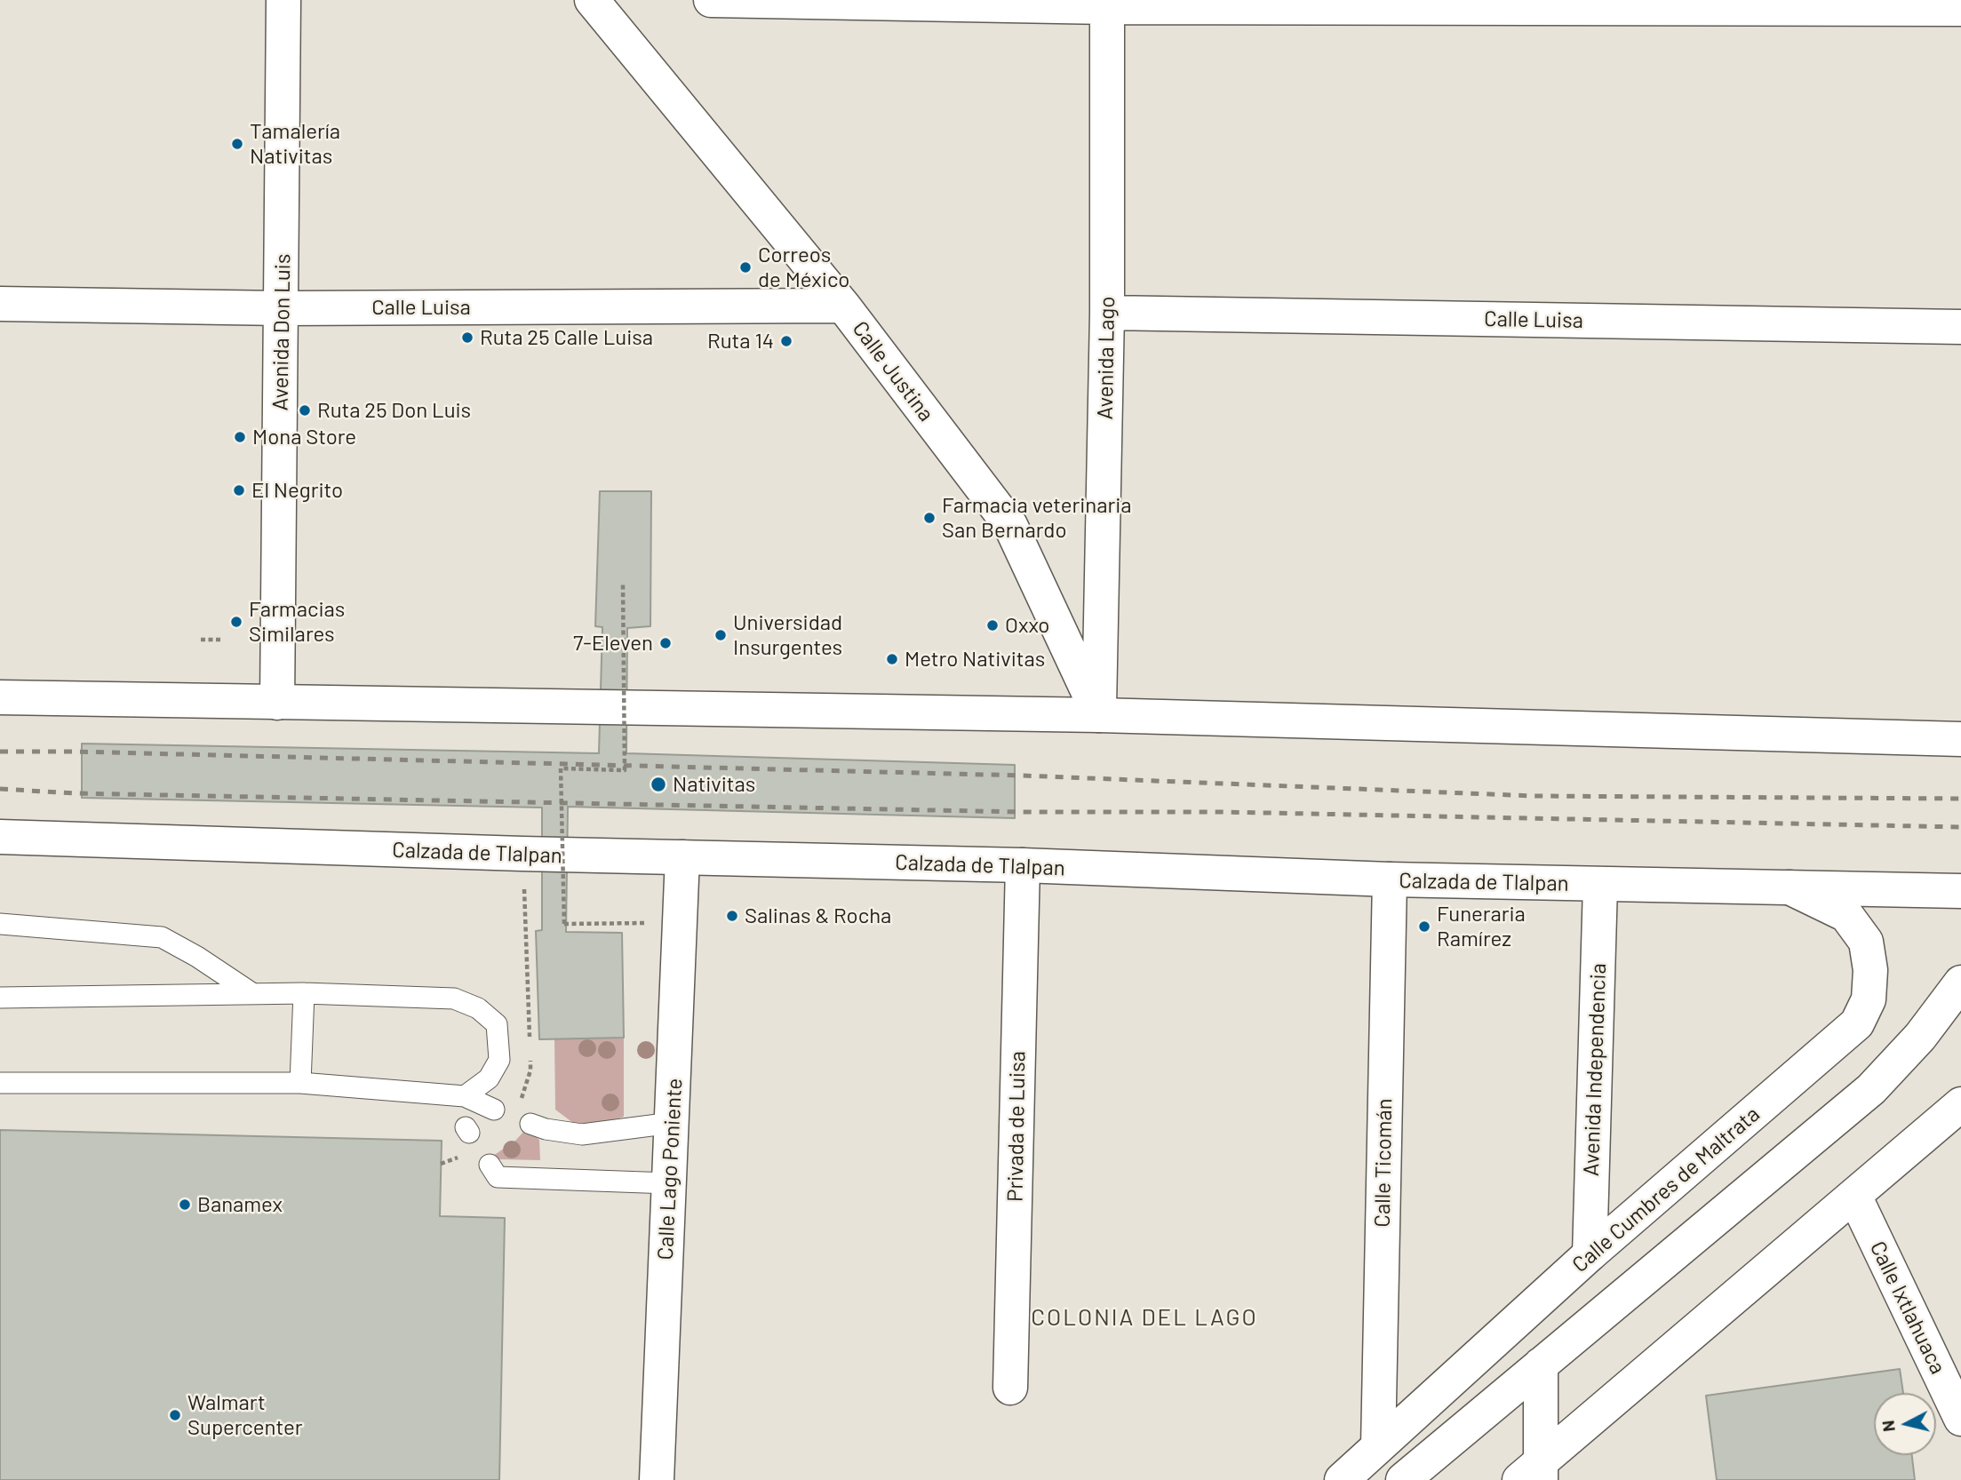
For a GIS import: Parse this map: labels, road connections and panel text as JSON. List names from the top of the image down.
{
  "streets": {
    "main road": [
      "Calle Luisa",
      "Avenida Don Luis",
      "Avenida Lago",
      "Calle Justina",
      "Calzada de Tlalpan",
      "Avenida Independencia",
      "Privada de Luisa",
      "Calle Ticomán",
      "Calle Lago Poniente",
      "Calle Cumbres de Maltrata",
      "Calle Ixtlahuaca"
    ]
  },
  "crossings": [
    ["Calle Luisa", "Avenida Don Luis"],
    ["Calle Luisa", "Avenida Lago"],
    ["Calle Luisa", "Calle Justina"],
    ["Avenida Lago", "Calle Justina"],
    ["Calzada de Tlalpan", "Avenida Independencia"],
    ["Calzada de Tlalpan", "Privada de Luisa"],
    ["Calzada de Tlalpan", "Calle Ticomán"],
    ["Calzada de Tlalpan", "Calle Lago Poniente"],
    ["Calzada de Tlalpan", "Calle Cumbres de Maltrata"],
    ["Avenida Independencia", "Calle Cumbres de Maltrata"],
    ["Calle Ticomán", "Calle Cumbres de Maltrata"]
  ],
  "districts": ["COLONIA DEL LAGO"],
  "places": [
    "Tamalería Nativitas",
    "Correos de México",
    "Ruta 25 Calle Luisa",
    "Ruta 14",
    "Ruta 25 Don Luis",
    "Mona Store",
    "El Negrito",
    "Farmacia veterinaria San Bernardo",
    "Farmacias Similares",
    "Oxxo",
    "Universidad Insurgentes",
    "7-Eleven",
    "Metro Nativitas",
    "Nativitas",
    "Salinas & Rocha",
    "Funeraria Ramírez",
    "Banamex",
    "Walmart Supercenter"
  ],
  "north": "left"
}
